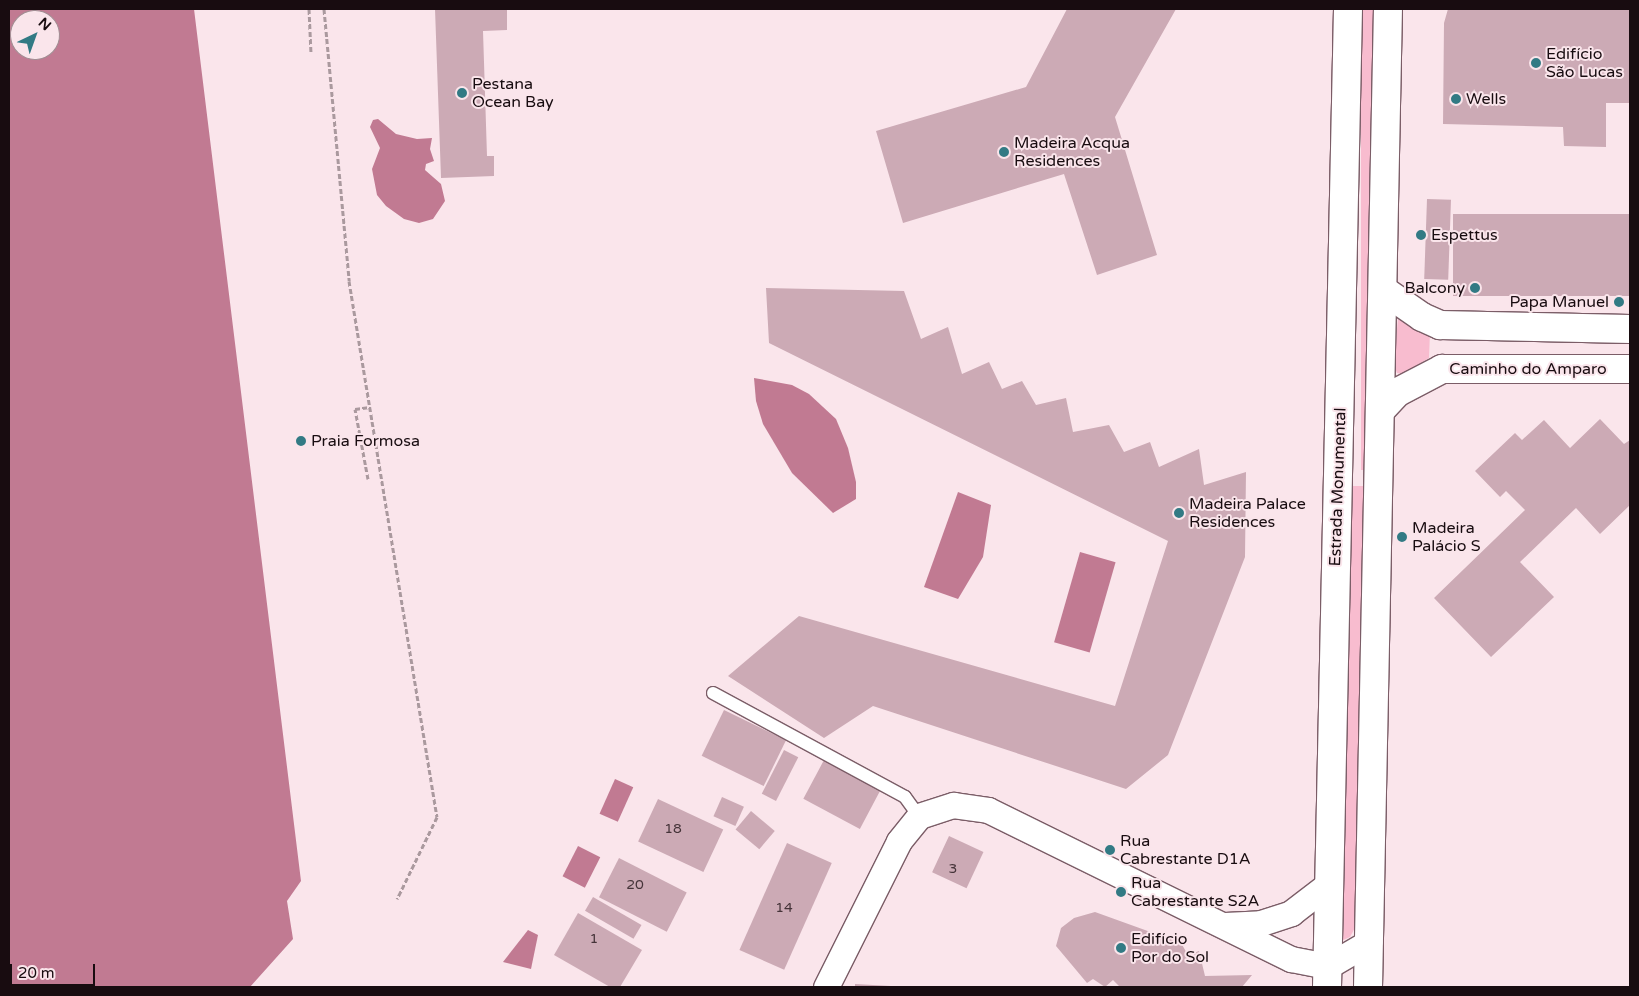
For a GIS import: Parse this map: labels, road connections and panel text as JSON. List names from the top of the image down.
{
  "streets": {
    "main road": ["Caminho do Amparo", "Estrada Monumental"]
  },
  "places": [
    "Edifício São Lucas",
    "Pestana Ocean Bay",
    "Wells",
    "Madeira Acqua Residences",
    "Espettus",
    "Balcony",
    "Papa Manuel",
    "Praia Formosa",
    "Madeira Palace Residences",
    "Madeira Palácio S",
    "Rua Cabrestante D1A",
    "Rua Cabrestante S2A",
    "Edifício Por do Sol"
  ],
  "house_numbers": [
    "18",
    "3",
    "20",
    "14",
    "1"
  ],
  "scale_bar": "20 m",
  "north": "top right"
}
